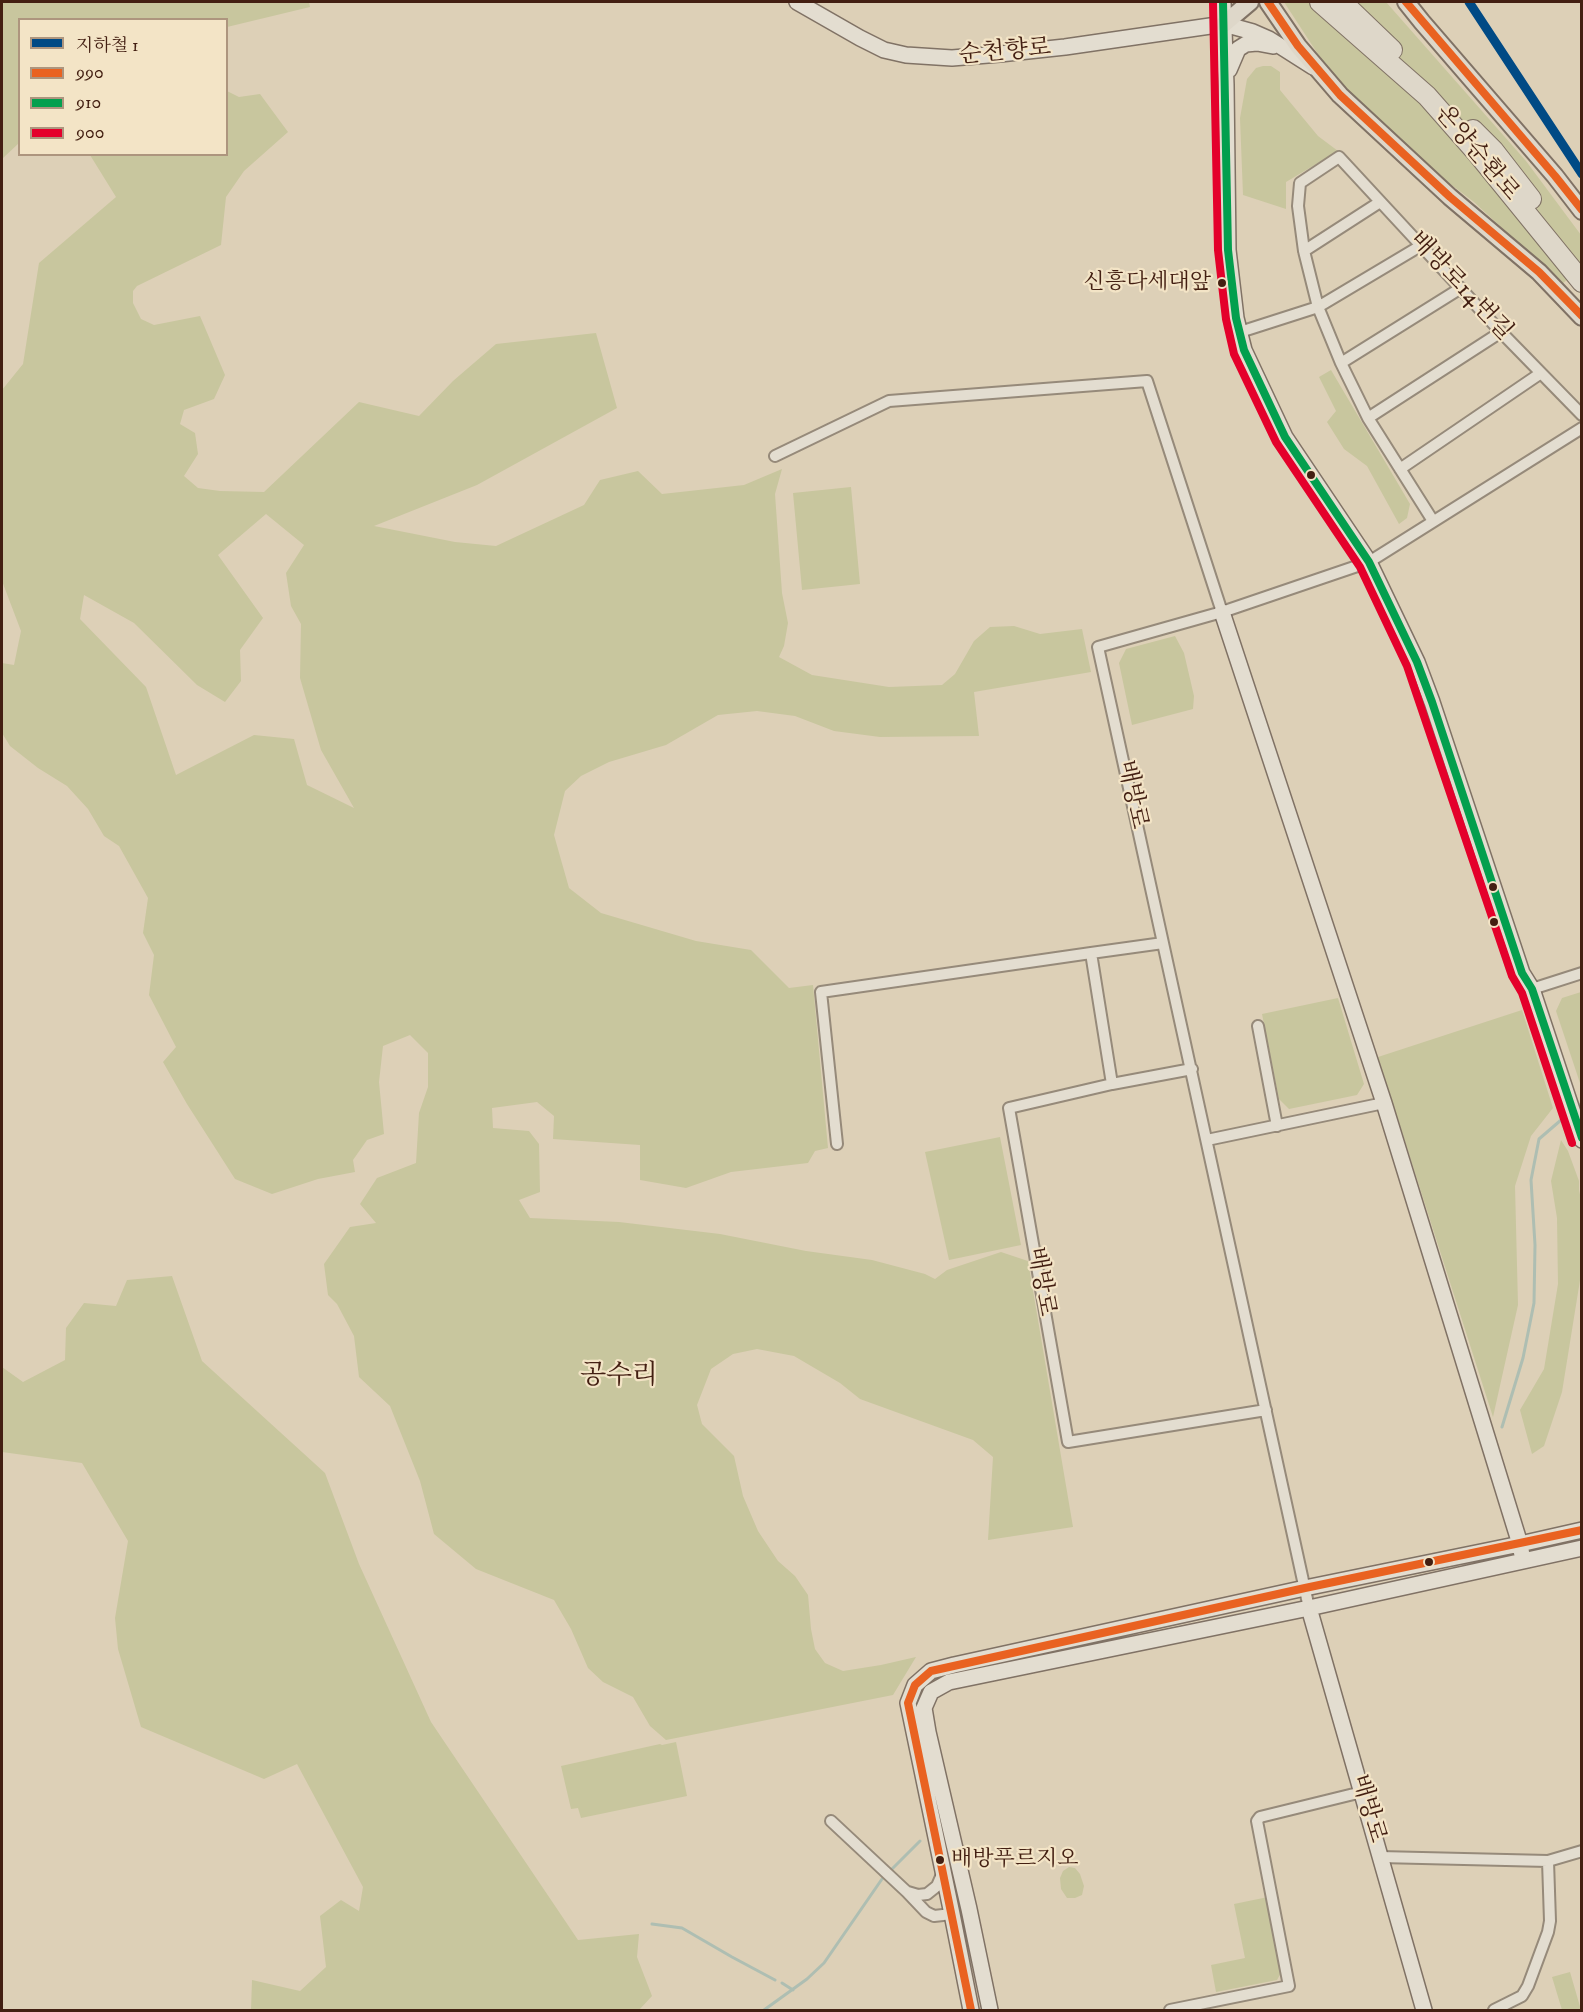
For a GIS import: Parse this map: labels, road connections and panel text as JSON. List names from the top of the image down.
{
  "streets": {
    "highway": ["온양순환로"],
    "street": ["순천향로", "배방로14번길", "배방로"]
  },
  "districts": ["공수리"],
  "places": ["신흥다세대앞", "배방푸르지오"],
  "lines": [
    "metro line 1",
    "transit line 990",
    "transit line 910",
    "transit line 900"
  ],
  "legend": [
    "지하철 1",
    "990",
    "910",
    "900"
  ]
}
